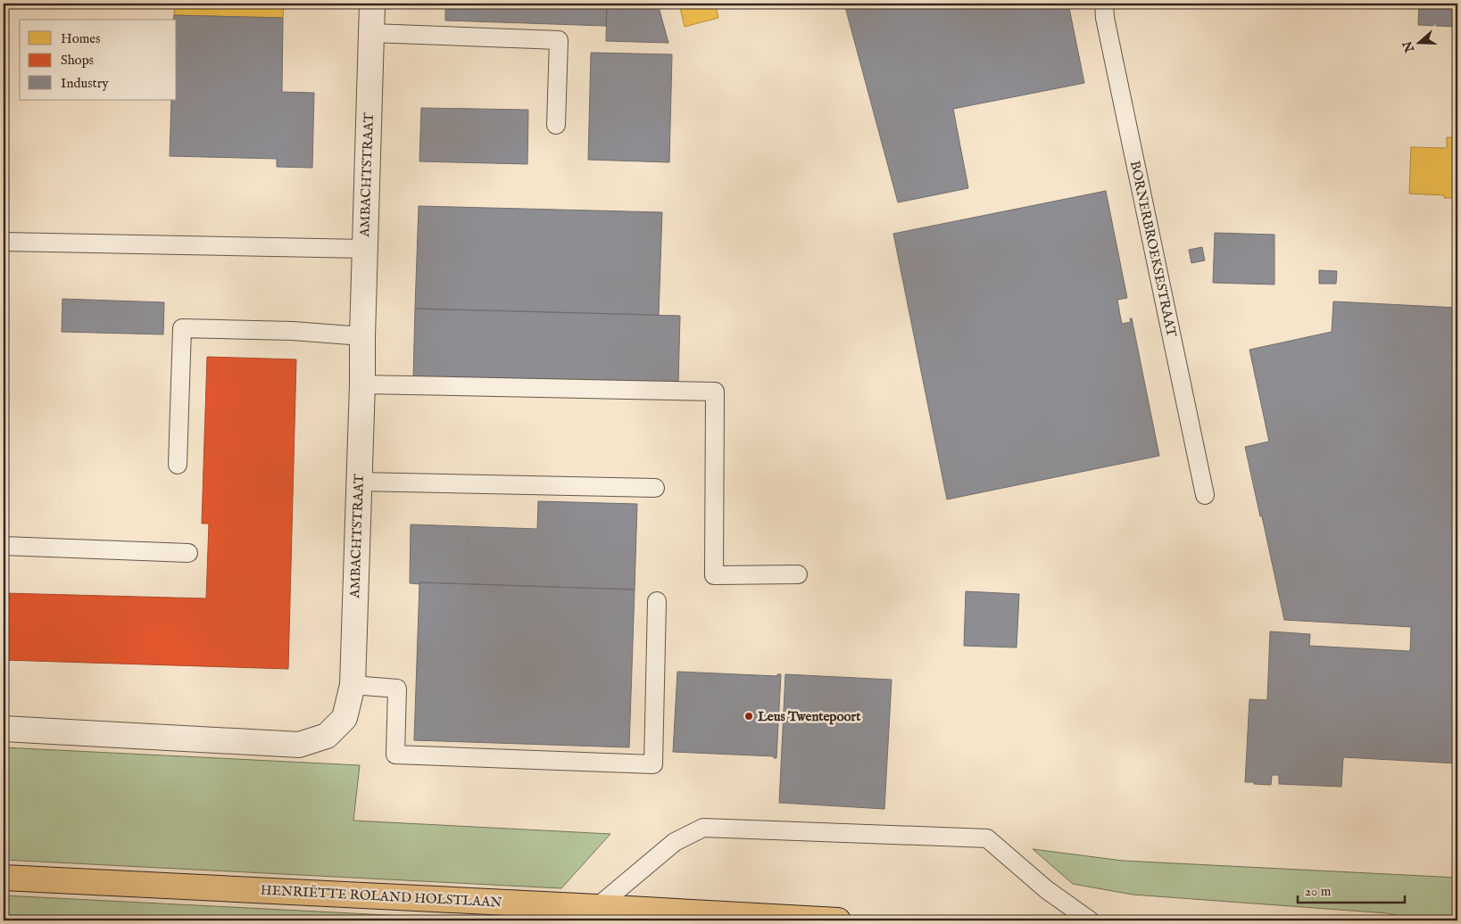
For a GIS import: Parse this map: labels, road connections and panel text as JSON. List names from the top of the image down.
{
  "streets": {
    "main road": ["HENRIËTTE ROLAND HOLSTLAAN"],
    "street": ["AMBACHTSTRAAT"],
    "lane": ["BORNERBROEKSESTRAAT"]
  },
  "places": ["Leus Twentepoort"],
  "legend": ["Homes", "Shops", "Industry"],
  "scale_bar": "20 m",
  "north": "left"
}
